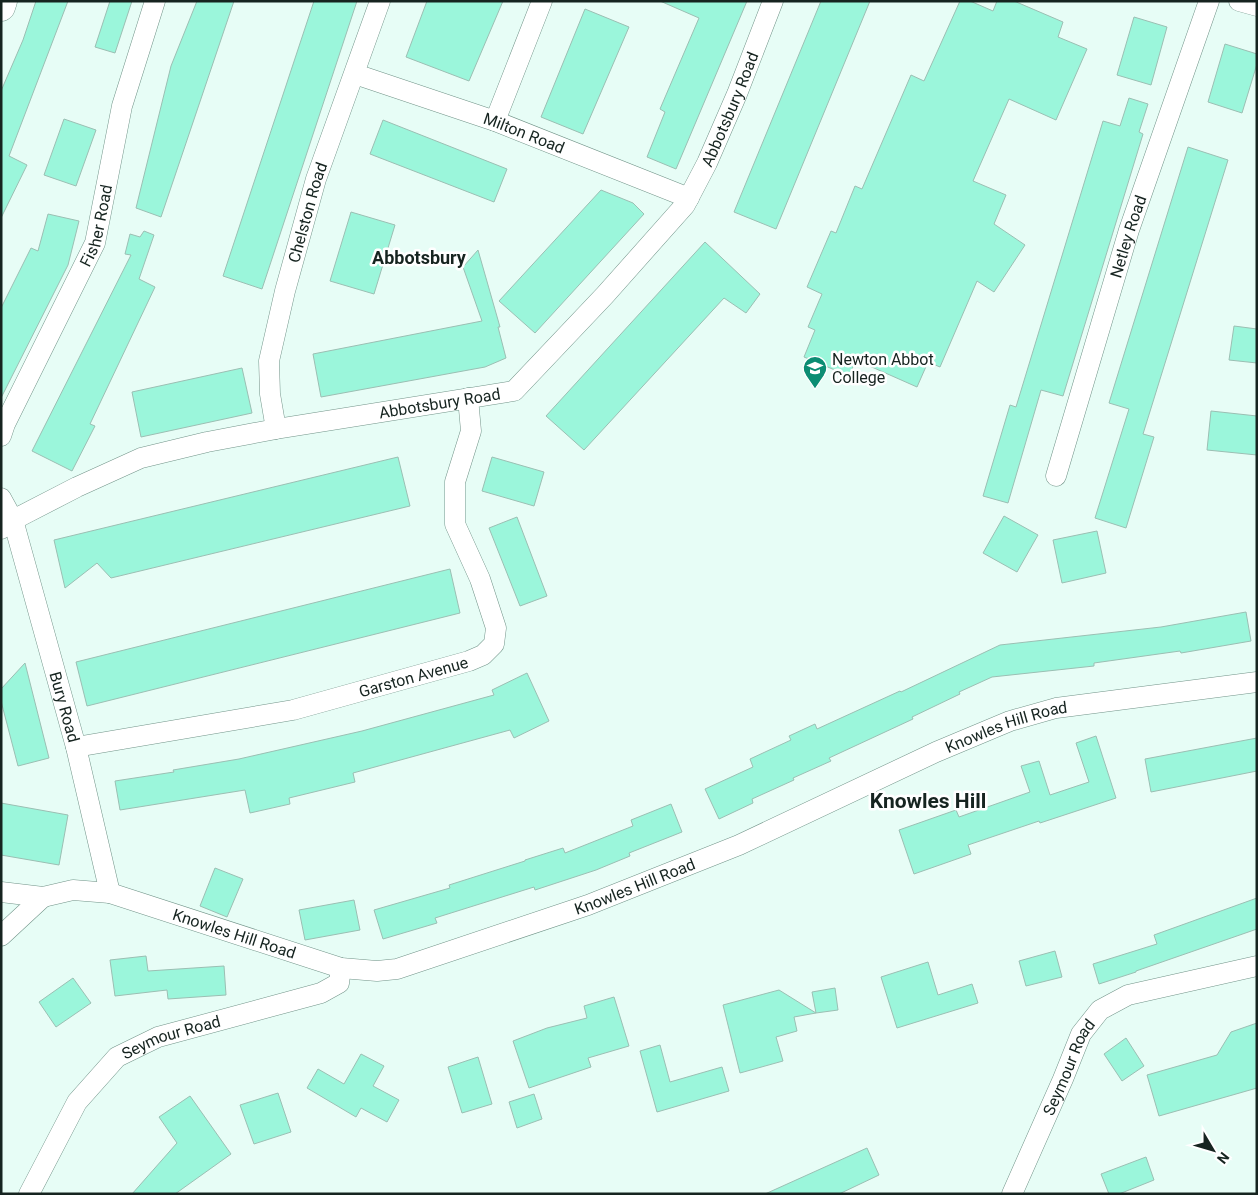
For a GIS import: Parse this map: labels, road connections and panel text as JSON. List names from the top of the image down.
{
  "streets": {
    "street": [
      "Abbotsbury Road",
      "Milton Road",
      "Chelston Road",
      "Fisher Road",
      "Netley Road",
      "Garston Avenue",
      "Bury Road",
      "Knowles Hill Road",
      "Seymour Road"
    ]
  },
  "crossings": [
    ["Abbotsbury Road", "Milton Road"],
    ["Abbotsbury Road", "Chelston Road"],
    ["Abbotsbury Road", "Garston Avenue"],
    ["Abbotsbury Road", "Bury Road"],
    ["Milton Road", "Chelston Road"],
    ["Garston Avenue", "Bury Road"],
    ["Bury Road", "Knowles Hill Road"],
    ["Knowles Hill Road", "Seymour Road"]
  ],
  "districts": ["Abbotsbury", "Knowles Hill"],
  "places": {
    "school or university": ["Newton Abbot College"]
  },
  "north": "bottom right"
}
